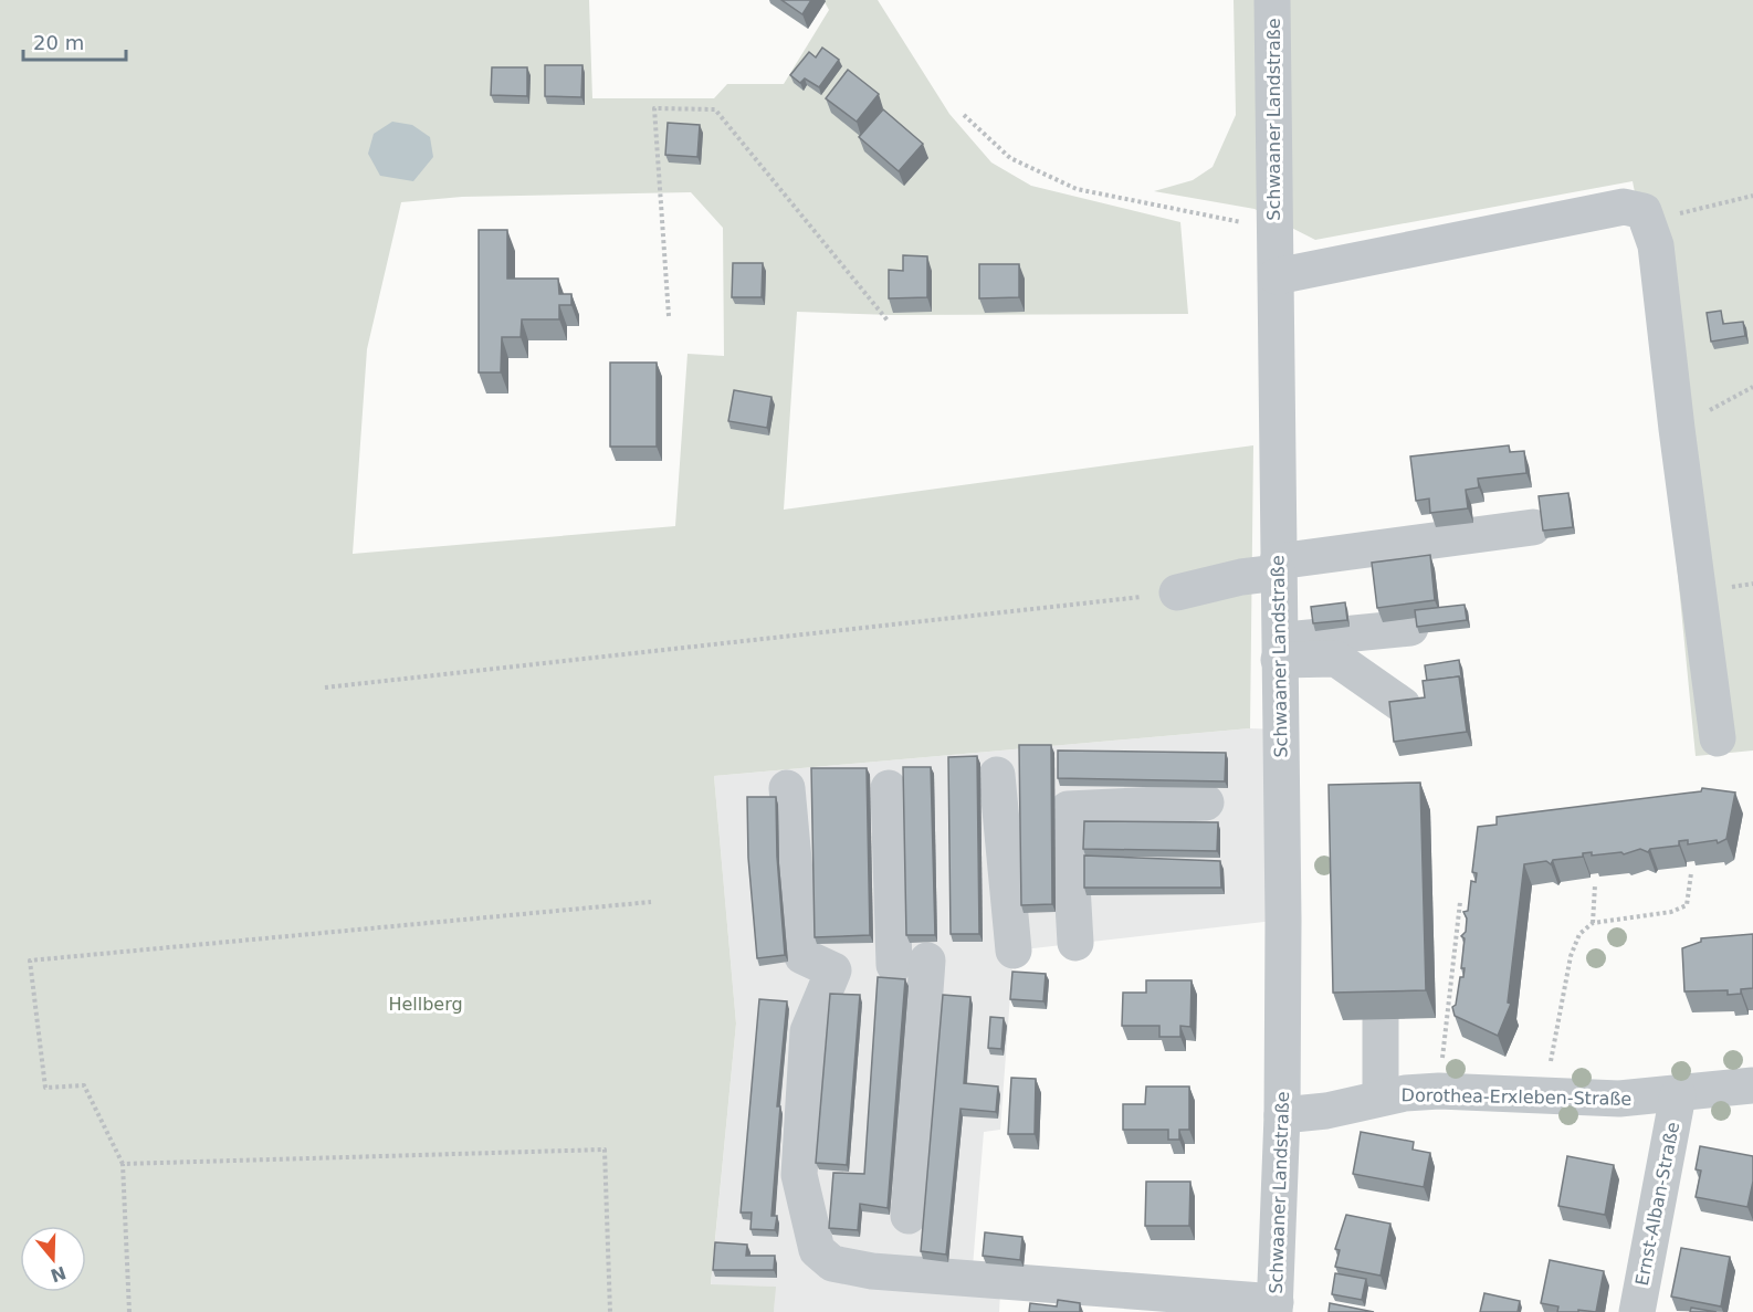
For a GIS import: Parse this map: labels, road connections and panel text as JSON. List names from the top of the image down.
{
  "streets": {
    "street": ["Schwaaner Landstraße", "Dorothea-Erxleben-Straße", "Ernst-Alban-Straße"]
  },
  "crossings": [
    ["Schwaaner Landstraße", "Dorothea-Erxleben-Straße"],
    ["Dorothea-Erxleben-Straße", "Ernst-Alban-Straße"]
  ],
  "parks": ["Hellberg"],
  "scale_bar": "20 m",
  "north": "bottom"
}
